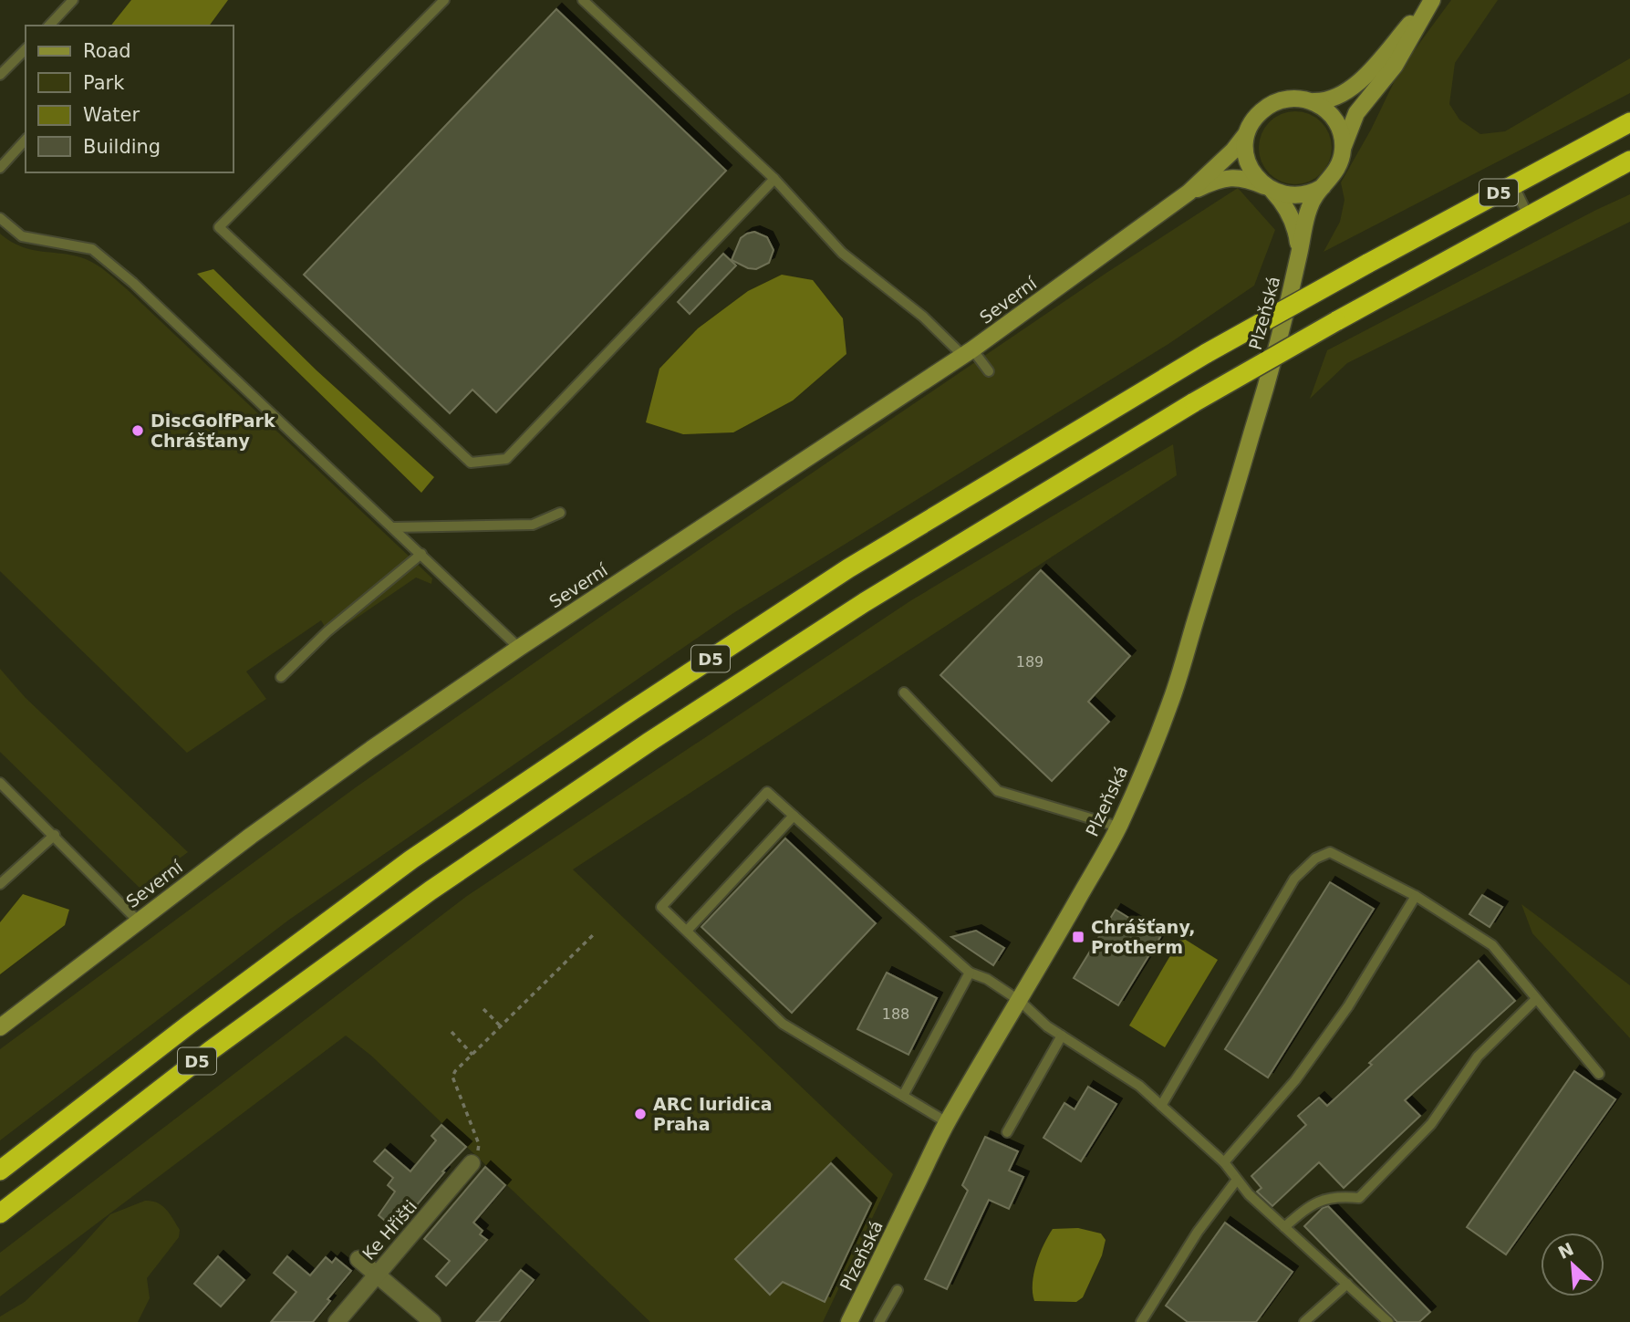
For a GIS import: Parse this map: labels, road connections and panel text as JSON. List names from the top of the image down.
{
  "streets": {
    "highway": ["D5"],
    "main road": ["Severní", "Plzeňská"],
    "street": ["Ke Hřišti"]
  },
  "crossings": [
    ["Severní", "Plzeňská"]
  ],
  "places": {
    "other": ["DiscGolfPark Chrášťany", "ARC Iuridica Praha"],
    "transit": ["Chrášťany, Protherm"]
  },
  "house_numbers": ["189", "188"],
  "legend": [
    "Road",
    "Park",
    "Water",
    "Building"
  ],
  "north": "top left"
}
